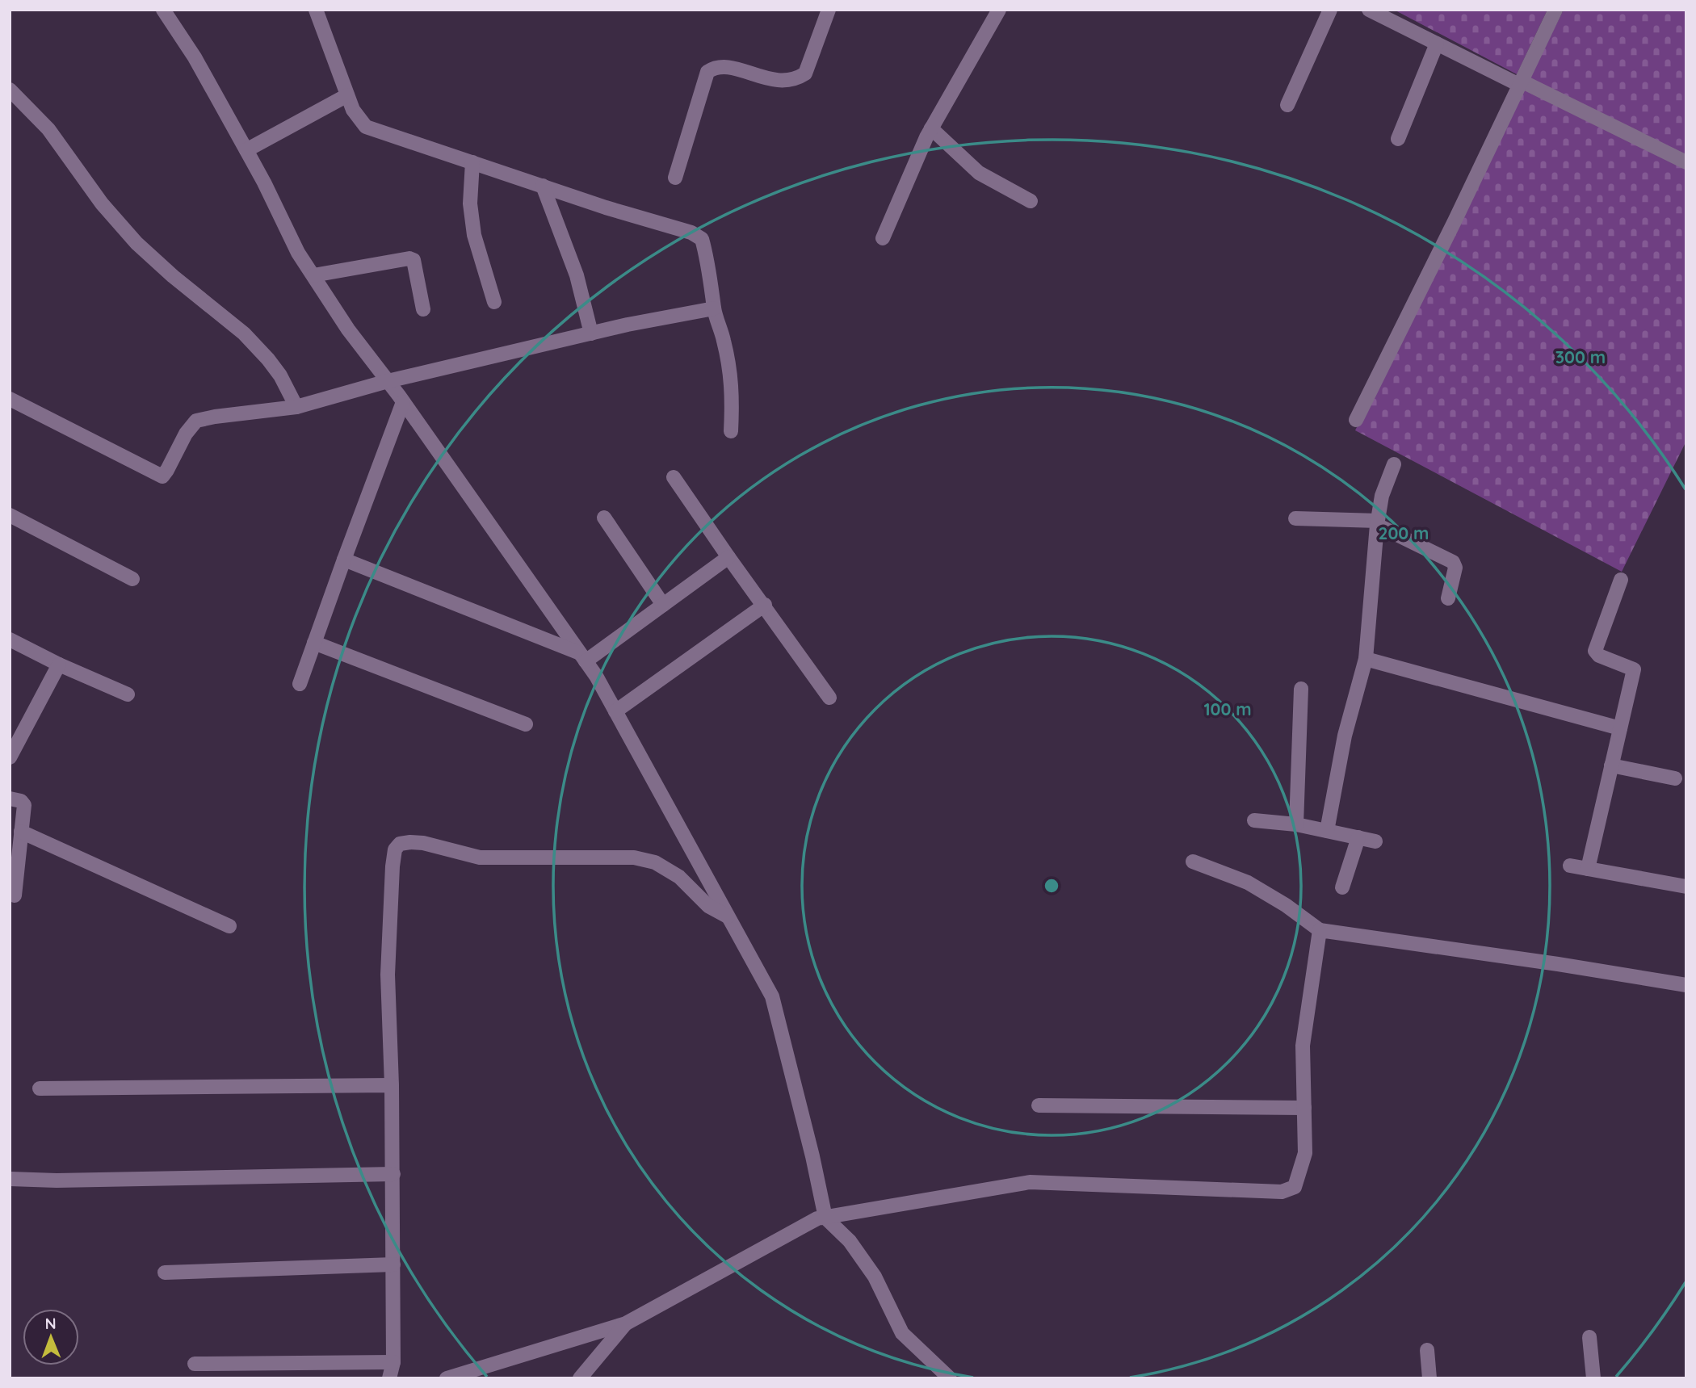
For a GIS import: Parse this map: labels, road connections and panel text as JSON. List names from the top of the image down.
{
  "north": "top",
  "rings": ["300 m", "200 m", "100 m"]
}
